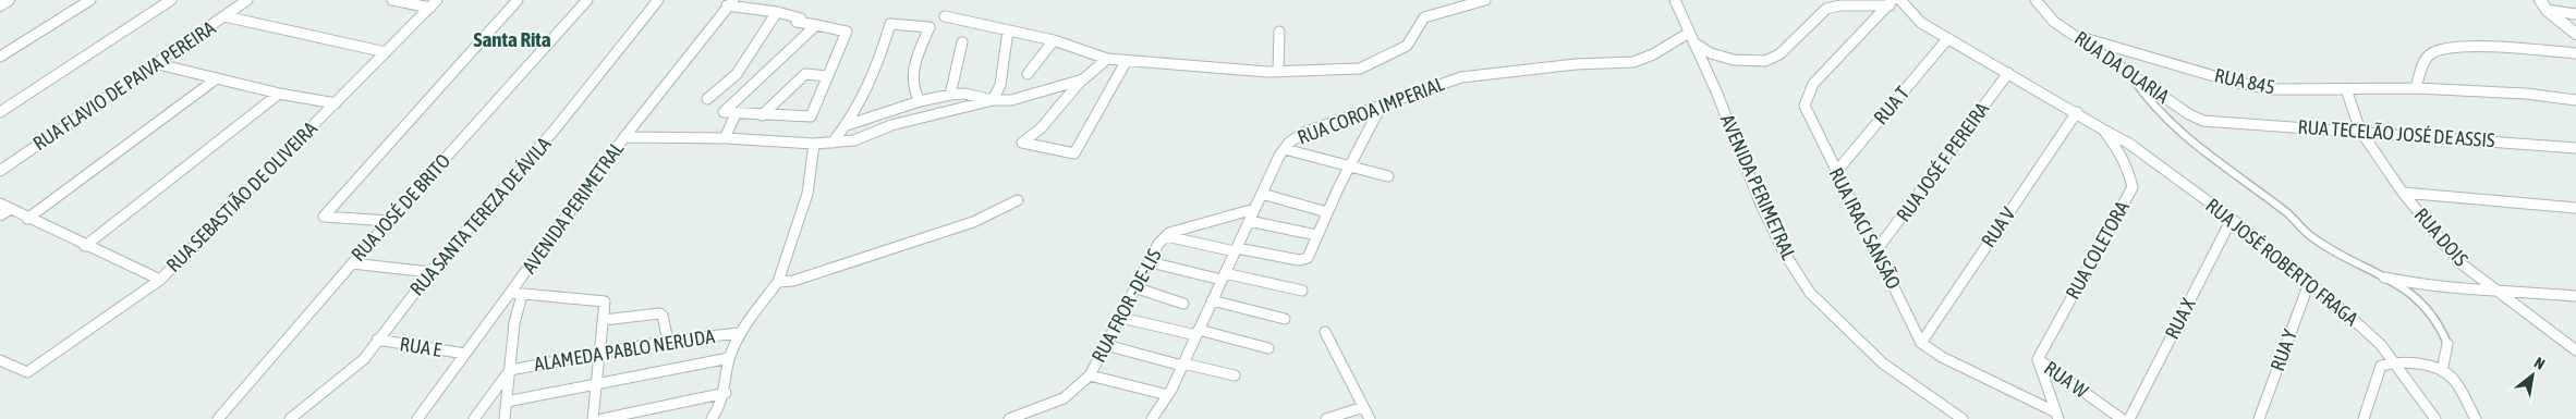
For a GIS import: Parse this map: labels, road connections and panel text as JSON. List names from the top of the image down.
{
  "streets": {
    "street": [
      "RUA DA OLARIA",
      "RUA 845",
      "RUA FLAVIO DE PAIVA PEREIRA",
      "RUA T",
      "RUA COROA IMPERIAL",
      "RUA TECELÃO JOSÉ DE ASSIS",
      "RUA JOSÉ F PEREIRA",
      "AVENIDA PERIMETRAL",
      "RUA SEBASTIÃO DE OLIVEIRA",
      "RUA JOSÉ DE BRITO",
      "RUA SANTA TEREZA DE ÁVILA",
      "RUA V",
      "RUA IRACI SANSÃO",
      "RUA DOIS",
      "RUA COLETORA",
      "RUA JOSÉ ROBERTO FRAGA",
      "RUA FROR -DE-LIS",
      "RUA X",
      "RUA E",
      "ALAMEDA PABLO NERUDA",
      "RUA Y",
      "RUA W"
    ]
  },
  "crossings": [
    ["RUA DA OLARIA", "RUA 845"],
    ["RUA DA OLARIA", "RUA TECELÃO JOSÉ DE ASSIS"],
    ["RUA 845", "RUA DOIS"],
    ["RUA T", "RUA IRACI SANSÃO"],
    ["RUA T", "RUA COLETORA"],
    ["RUA COROA IMPERIAL", "AVENIDA PERIMETRAL"],
    ["RUA COROA IMPERIAL", "RUA FROR -DE-LIS"],
    ["RUA TECELÃO JOSÉ DE ASSIS", "RUA DOIS"],
    ["RUA JOSÉ F PEREIRA", "RUA IRACI SANSÃO"],
    ["RUA JOSÉ F PEREIRA", "RUA COLETORA"],
    ["AVENIDA PERIMETRAL", "RUA E"],
    ["RUA SANTA TEREZA DE ÁVILA", "RUA E"],
    ["RUA V", "RUA IRACI SANSÃO"],
    ["RUA V", "RUA COLETORA"],
    ["RUA COLETORA", "RUA JOSÉ ROBERTO FRAGA"],
    ["RUA COLETORA", "RUA W"],
    ["RUA JOSÉ ROBERTO FRAGA", "RUA X"],
    ["RUA JOSÉ ROBERTO FRAGA", "RUA Y"]
  ],
  "districts": ["Santa Rita"],
  "north": "top right"
}
